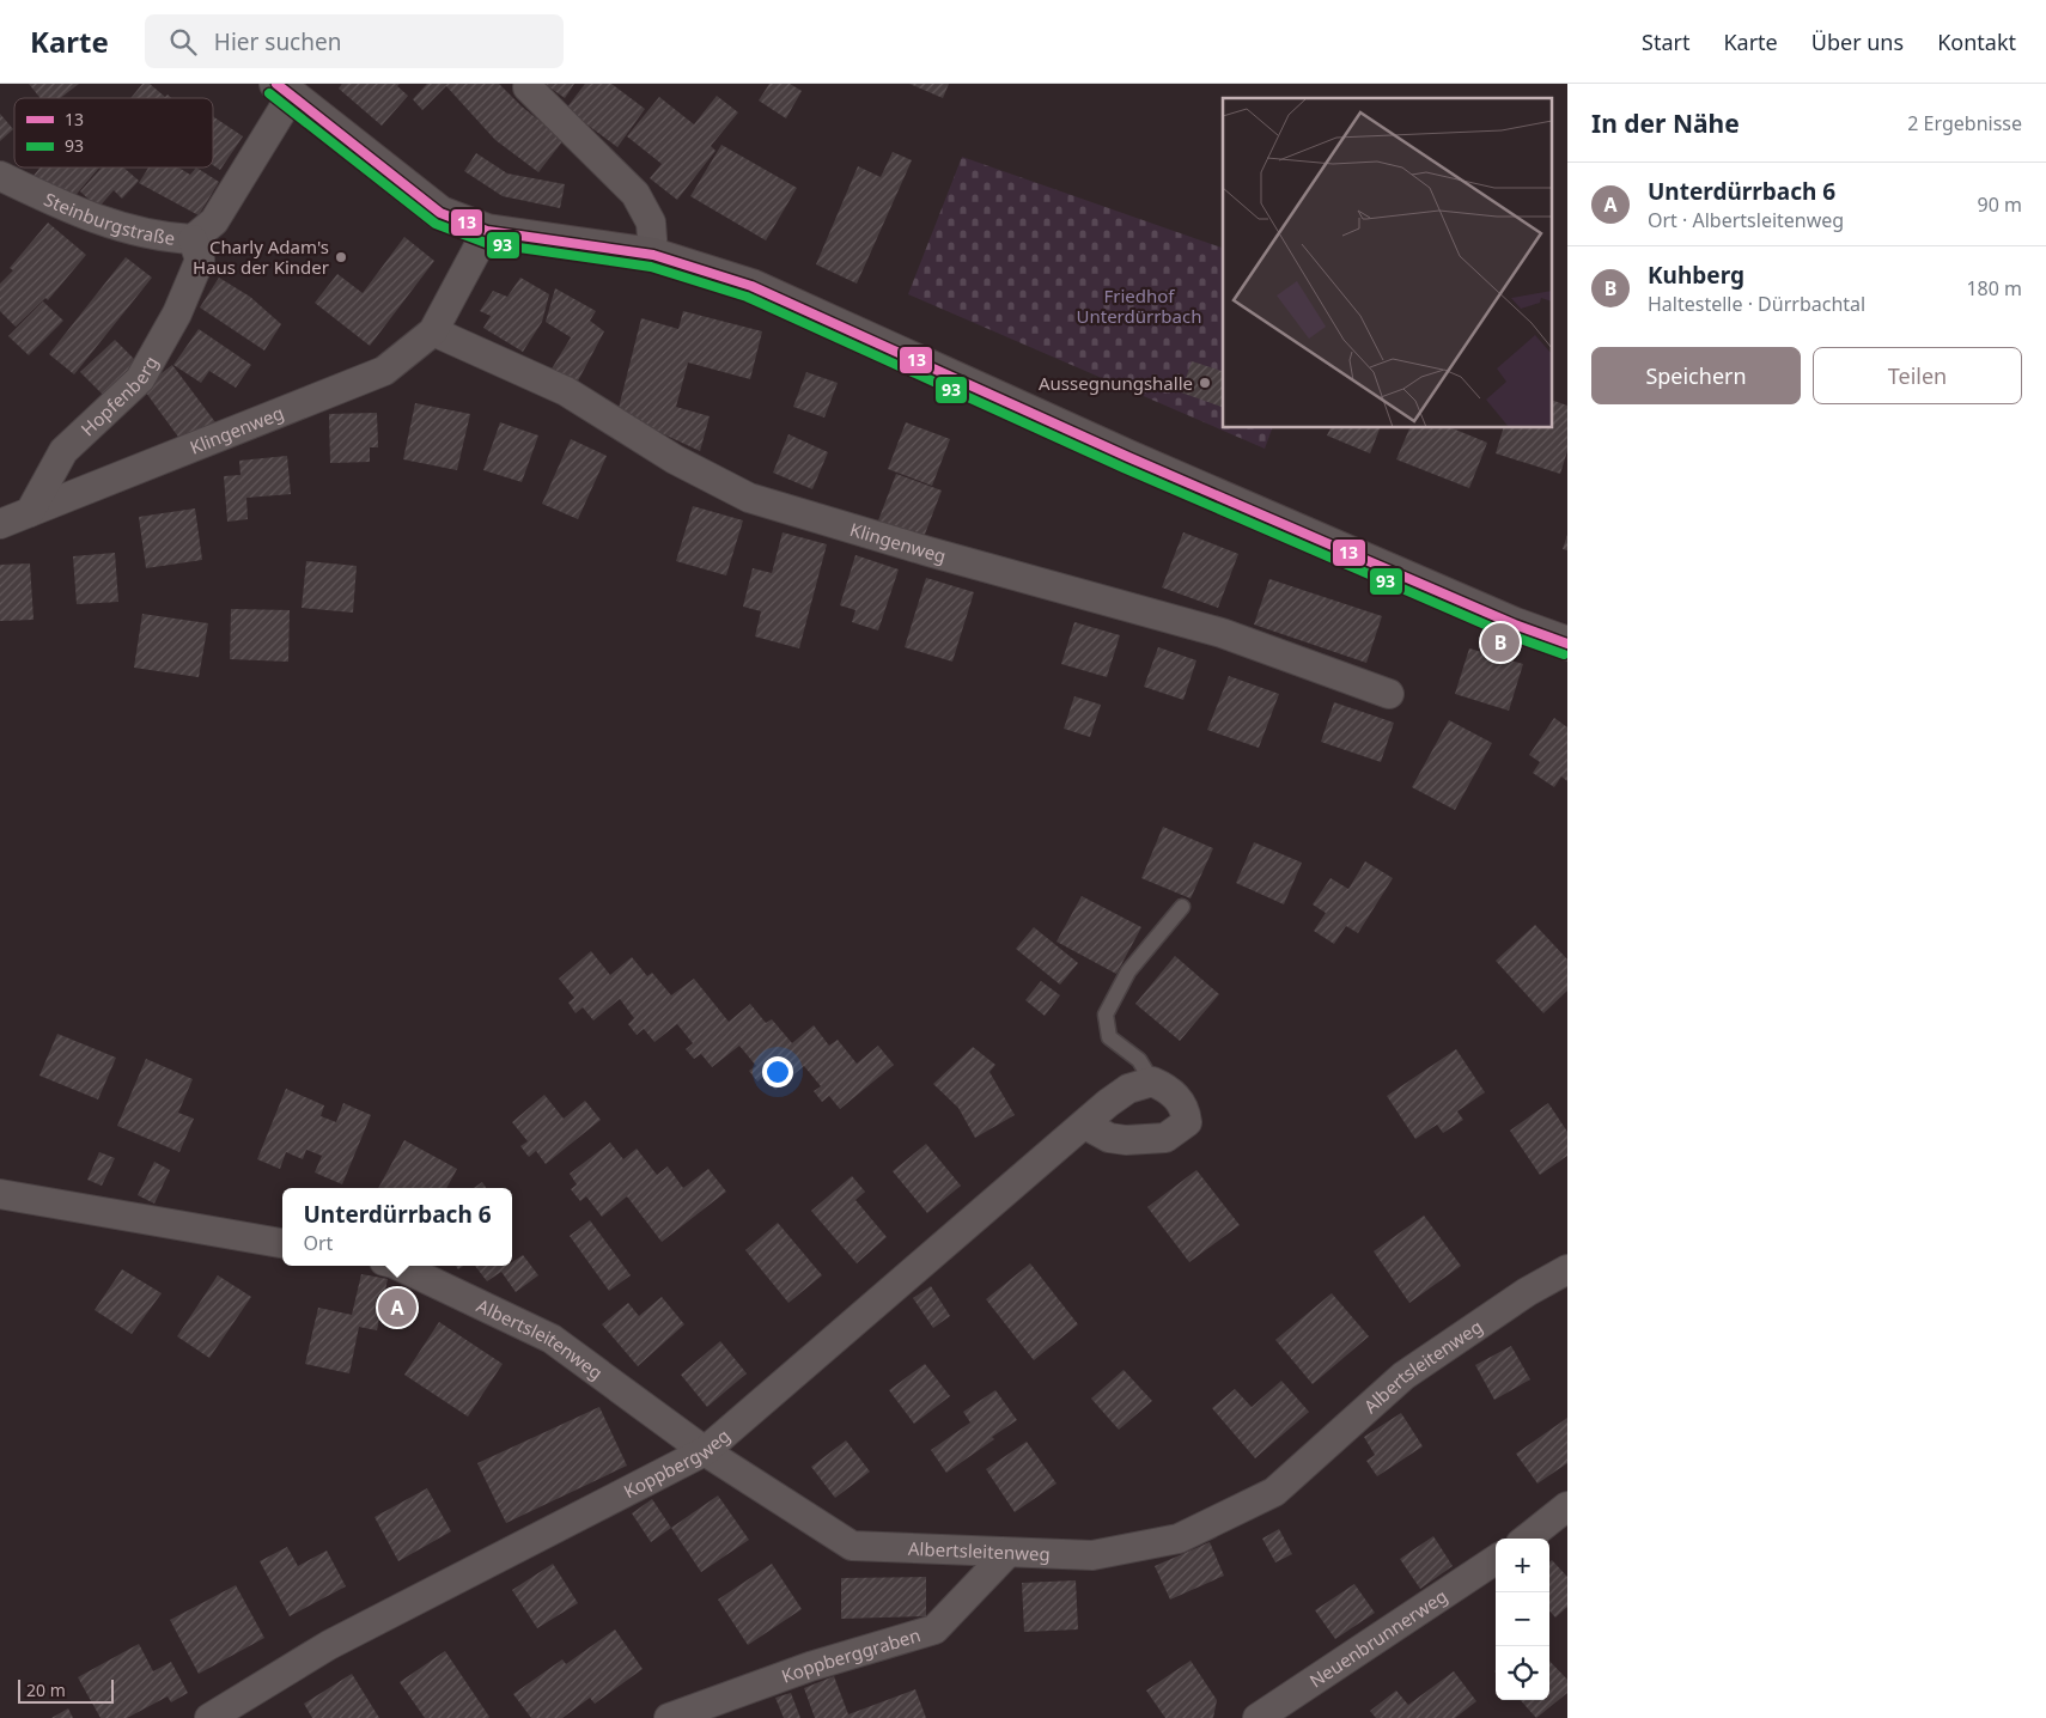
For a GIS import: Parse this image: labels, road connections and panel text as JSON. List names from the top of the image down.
{
  "streets": {
    "street": [
      "Steinburgstraße",
      "Hopfenberg",
      "Klingenweg",
      "Albertsleitenweg",
      "Koppbergweg",
      "Neuenbrunnerweg",
      "Koppberggraben"
    ]
  },
  "crossings": [
    ["Steinburgstraße", "Hopfenberg"],
    ["Hopfenberg", "Klingenweg"],
    ["Albertsleitenweg", "Koppbergweg"],
    ["Albertsleitenweg", "Koppberggraben"]
  ],
  "parks": ["Friedhof Unterdürrbach"],
  "places": ["Charly Adam's Haus der Kinder", "Aussegnungshalle"],
  "lines": ["transit line 13", "transit line 93"],
  "legend": ["13", "93"],
  "scale_bar": "20 m",
  "page": {
    "header": "Karte",
    "search": "Hier suchen",
    "nav": [
      "Start",
      "Karte",
      "Über uns",
      "Kontakt"
    ],
    "heading": ["In der Nähe", "2 Ergebnisse"],
    "list": [
      {
        "mark": "A",
        "name": "Unterdürrbach 6",
        "note": "Ort · Albertsleitenweg",
        "value": "90 m"
      },
      {
        "mark": "B",
        "name": "Kuhberg",
        "note": "Haltestelle · Dürrbachtal",
        "value": "180 m"
      }
    ],
    "buttons": ["Speichern", "Teilen"],
    "pins": ["B", "A"],
    "popup": ["Unterdürrbach 6", "Ort"],
    "map_buttons": ["+", "−"],
    "scale": "20 m"
  }
}
